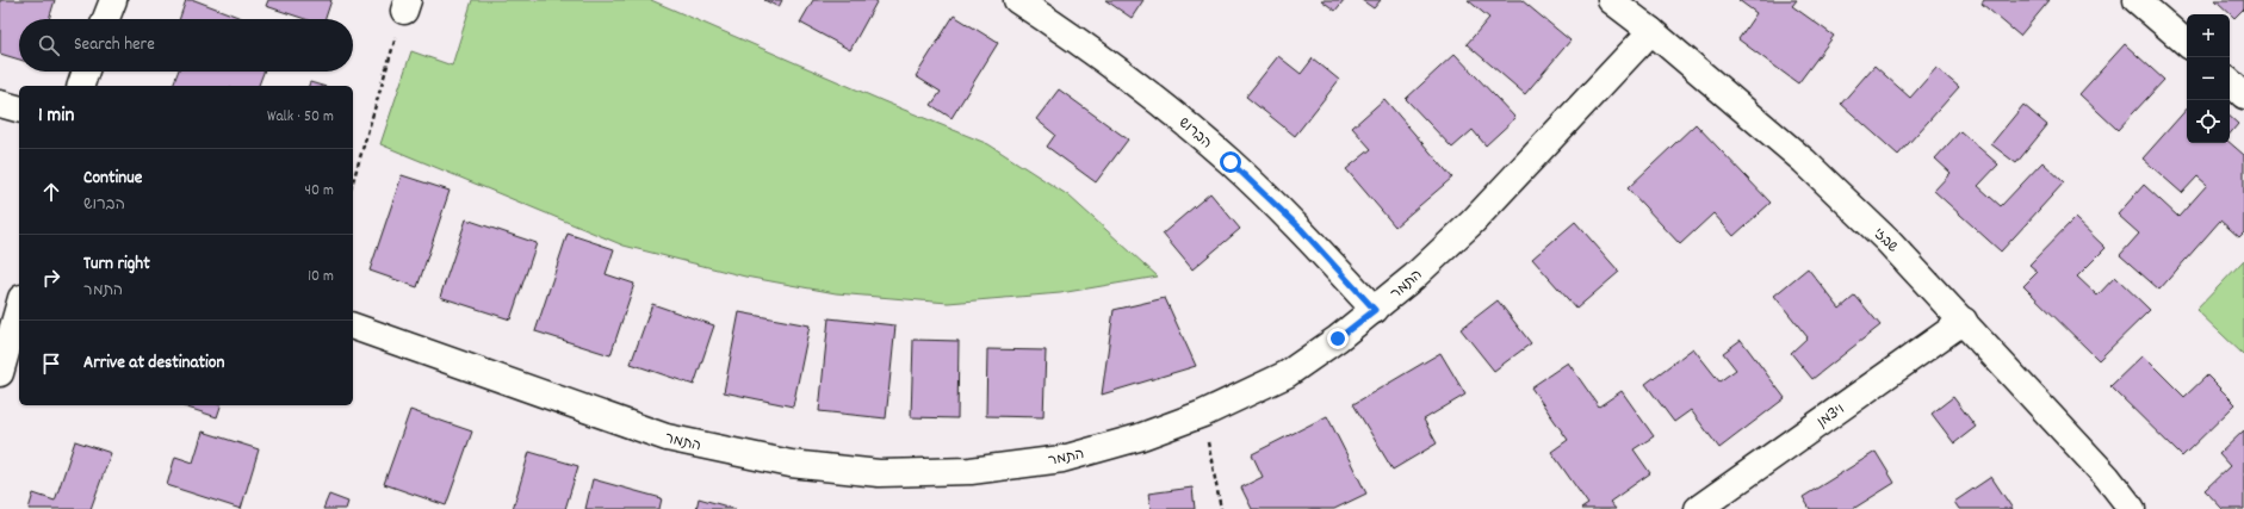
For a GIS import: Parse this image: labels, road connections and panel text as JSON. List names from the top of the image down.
{
  "streets": {
    "street": [
      "הברוש",
      "שבזי",
      "התמר",
      "ויצמן"
    ]
  },
  "crossings": [
    ["הברוש", "התמר"],
    ["שבזי", "התמר"],
    ["שבזי", "ויצמן"]
  ],
  "page": {
    "map_buttons": ["+", "−"],
    "search": "Search here",
    "heading": ["1 min", "Walk · 50 m"],
    "list": [
      ["Continue", "הברוש", "40 m"],
      ["Turn right", "התמר", "10 m"],
      "Arrive at destination"
    ]
  }
}
